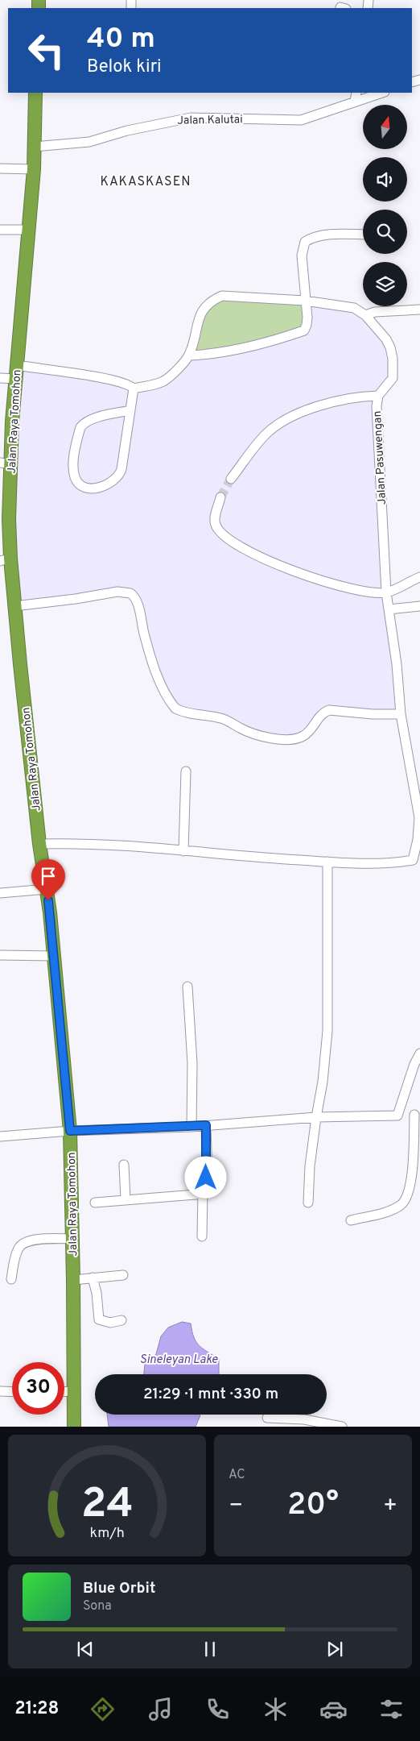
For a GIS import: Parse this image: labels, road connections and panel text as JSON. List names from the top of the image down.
{
  "streets": {
    "highway": ["Jalan Raya Tomohon"],
    "street": ["Jalan Kalutai", "Jalan Pasuwengan"]
  },
  "crossings": [
    ["Jalan Kalutai", "Jalan Raya Tomohon"],
    ["Jalan Raya Tomohon", "Jalan Pasuwengan"]
  ],
  "districts": ["KAKASKASEN"],
  "water": ["Sineleyan Lake"],
  "north": "top",
  "page": {
    "turn": ["40 m", "Belok kiri"],
    "limit": "30",
    "trip": "21:29 · 1 mnt · 330 m",
    "tile": "AC",
    "heat": ["−", "20°", "+"],
    "song": ["Blue Orbit", "Sona"],
    "tabs": "21:28",
    "gauge": ["24", "km/h"]
  }
}
